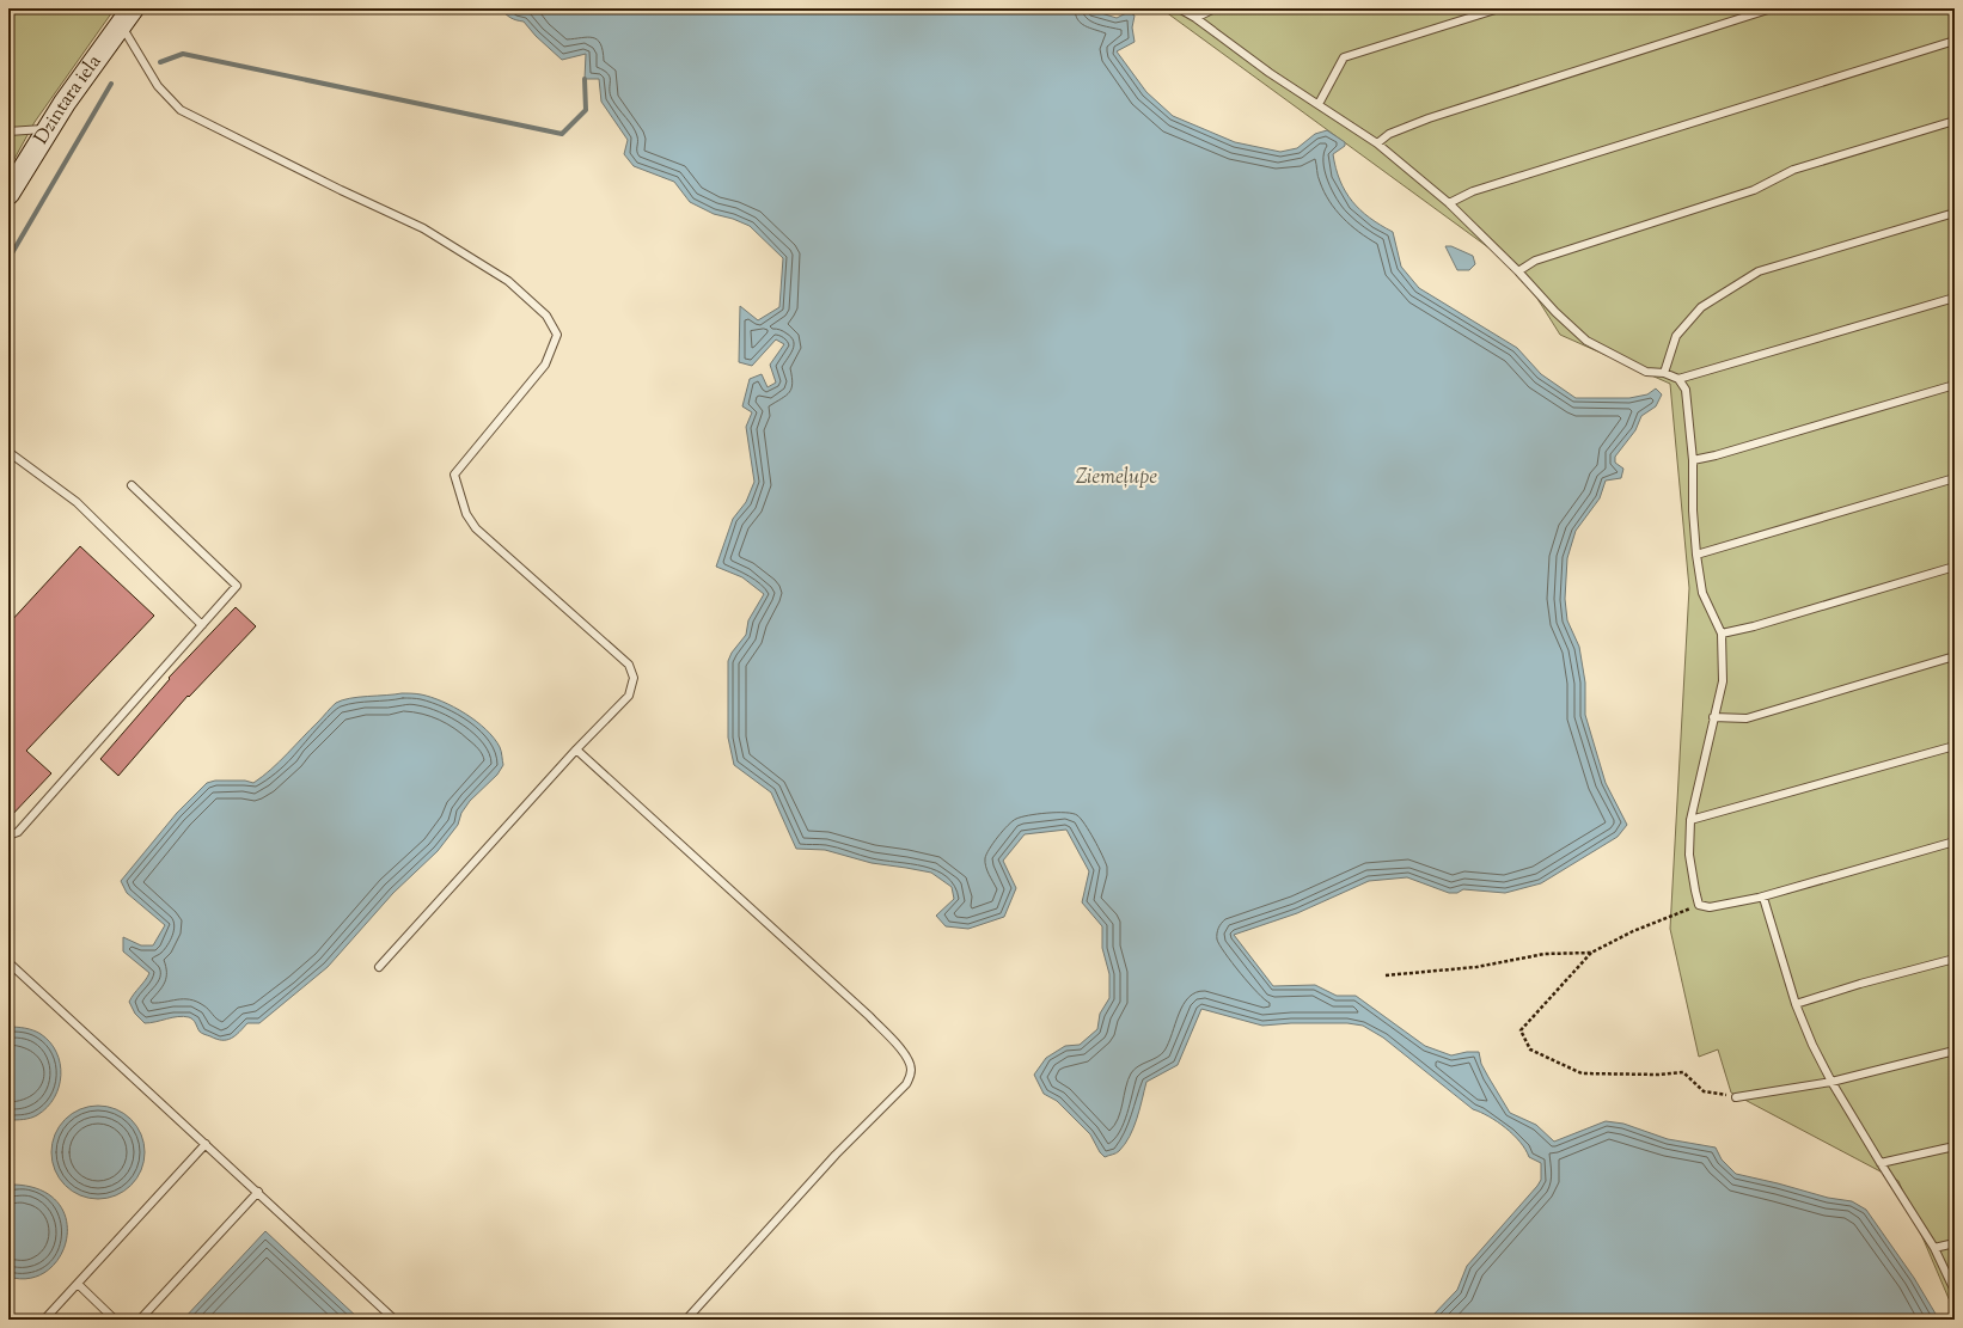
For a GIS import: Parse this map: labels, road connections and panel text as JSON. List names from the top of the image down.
{
  "streets": {
    "street": ["Dzintara iela"]
  },
  "water": ["Ziemeļupe"]
}
